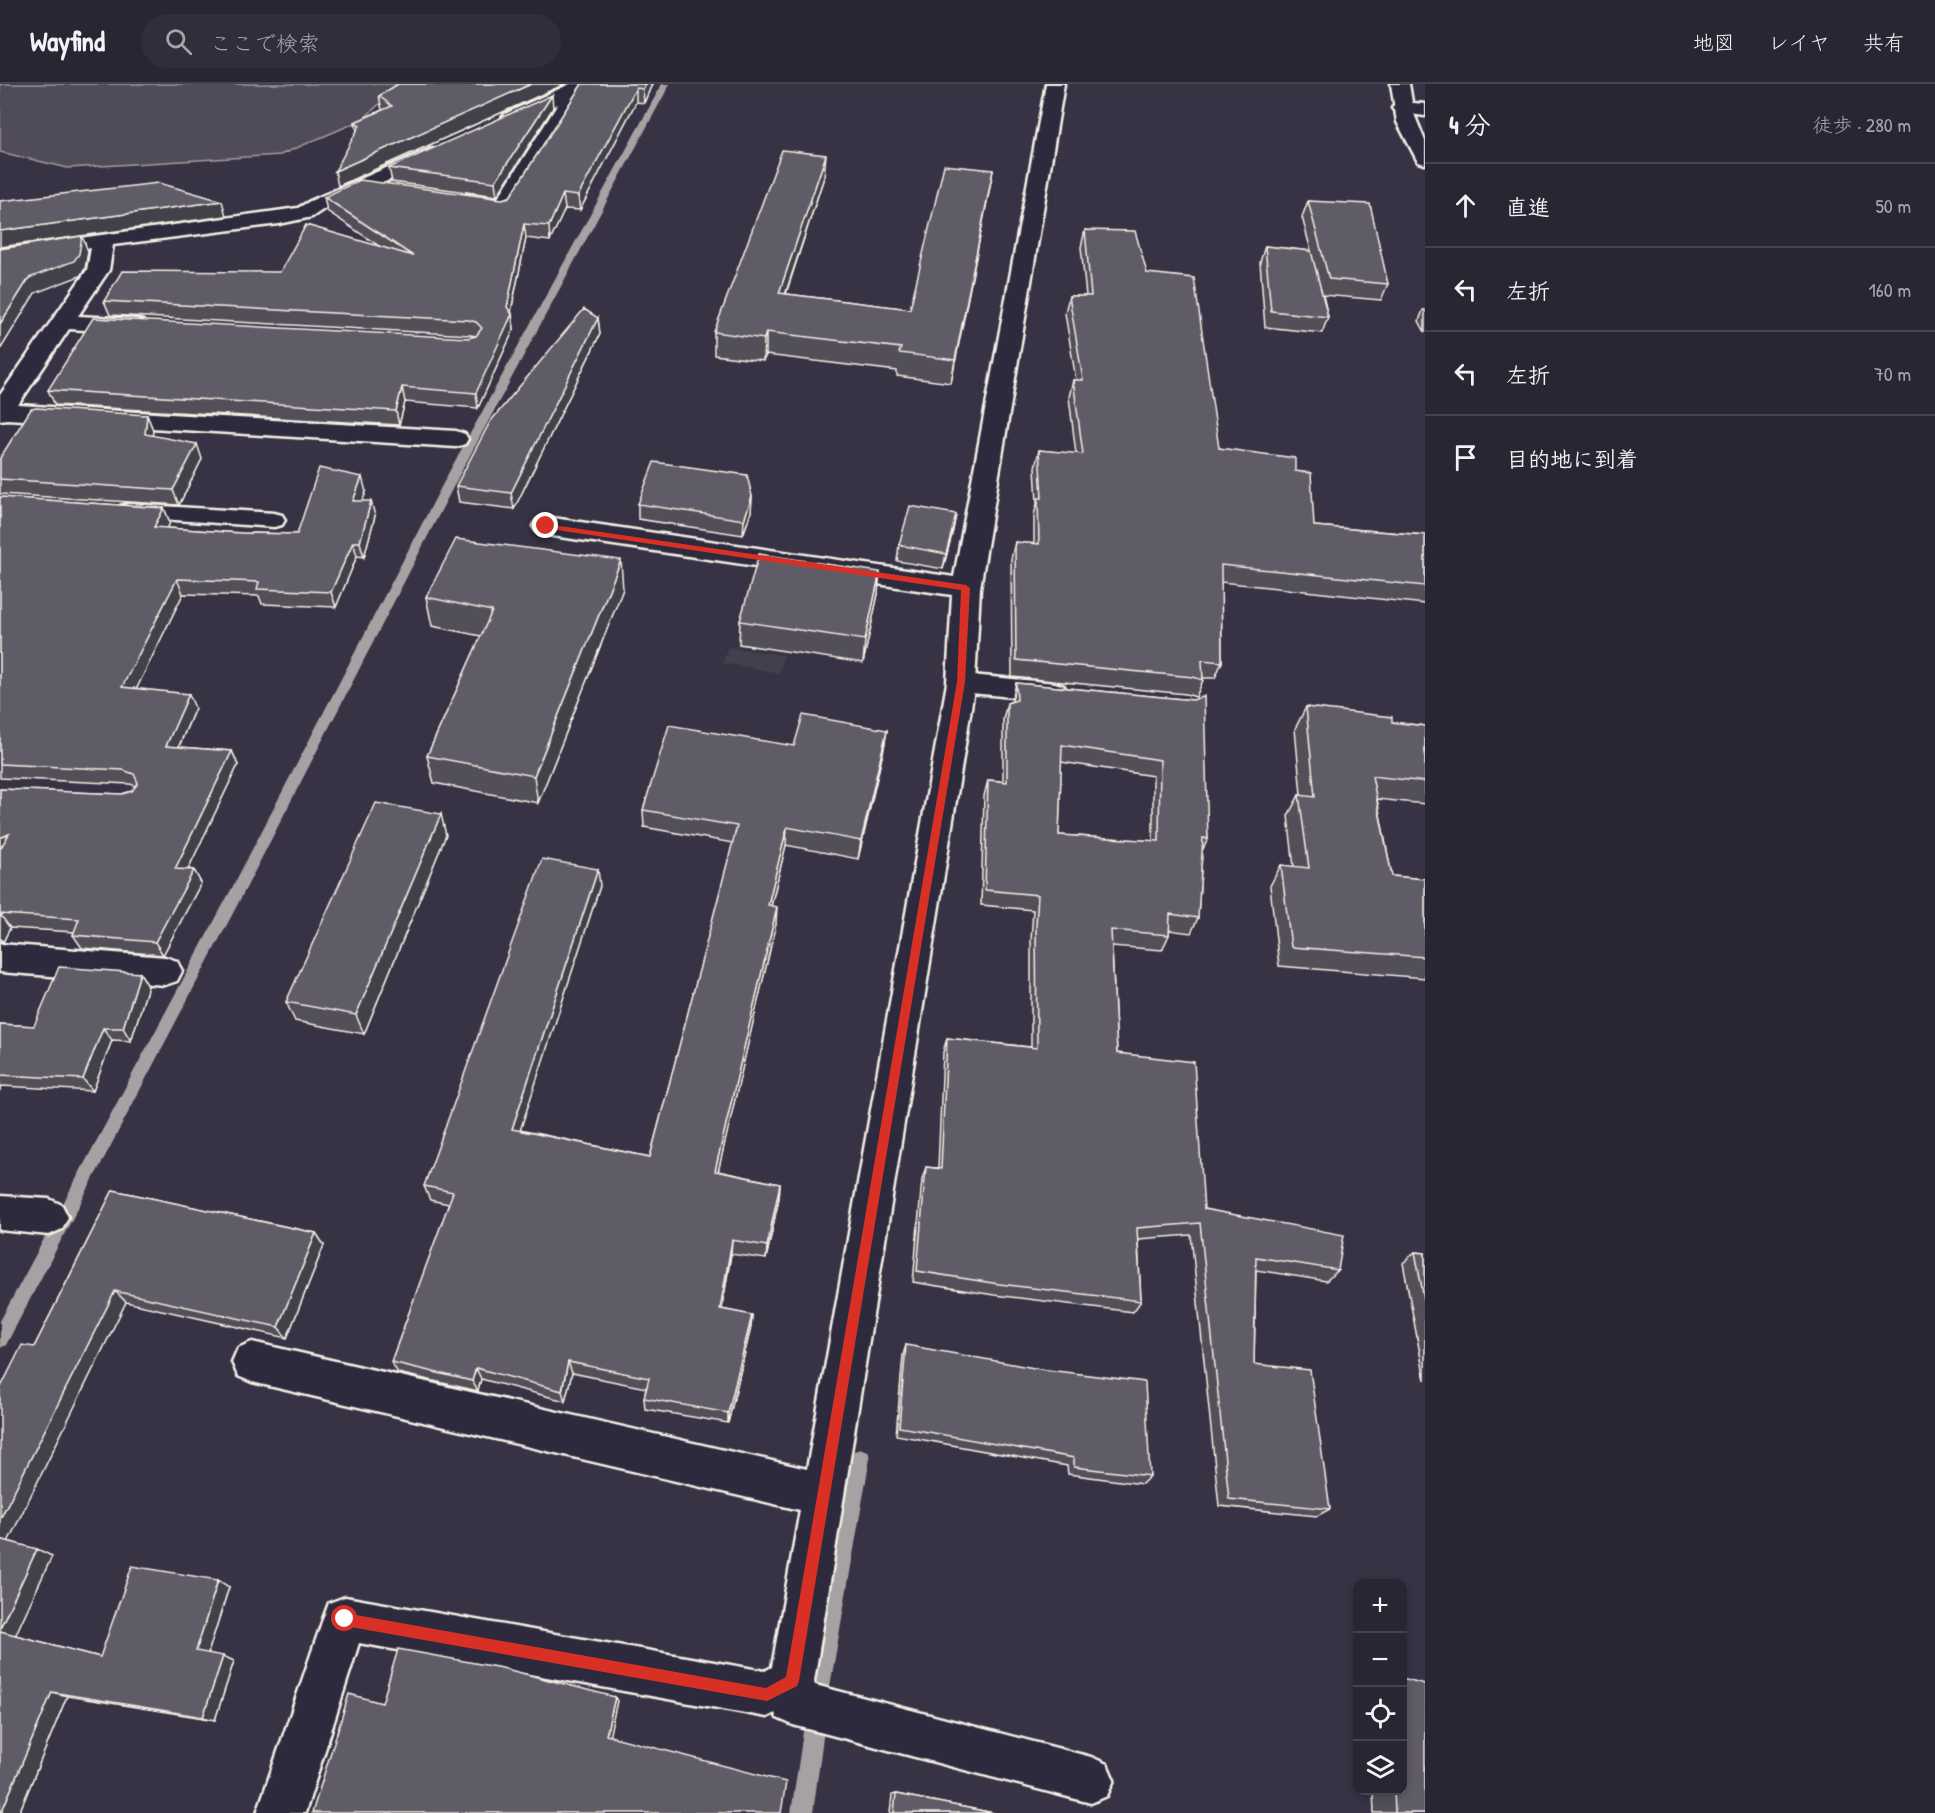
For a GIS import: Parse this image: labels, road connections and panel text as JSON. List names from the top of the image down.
{
  "page": {
    "header": "Wayfind",
    "search": "ここで検索",
    "nav": ["地図", "レイヤ", "共有"],
    "heading": ["4 分", "徒歩 · 280 m"],
    "list": [
      ["直進", "50 m"],
      ["左折", "160 m"],
      ["左折", "70 m"],
      "目的地に到着"
    ],
    "map_buttons": ["+", "−"]
  }
}
